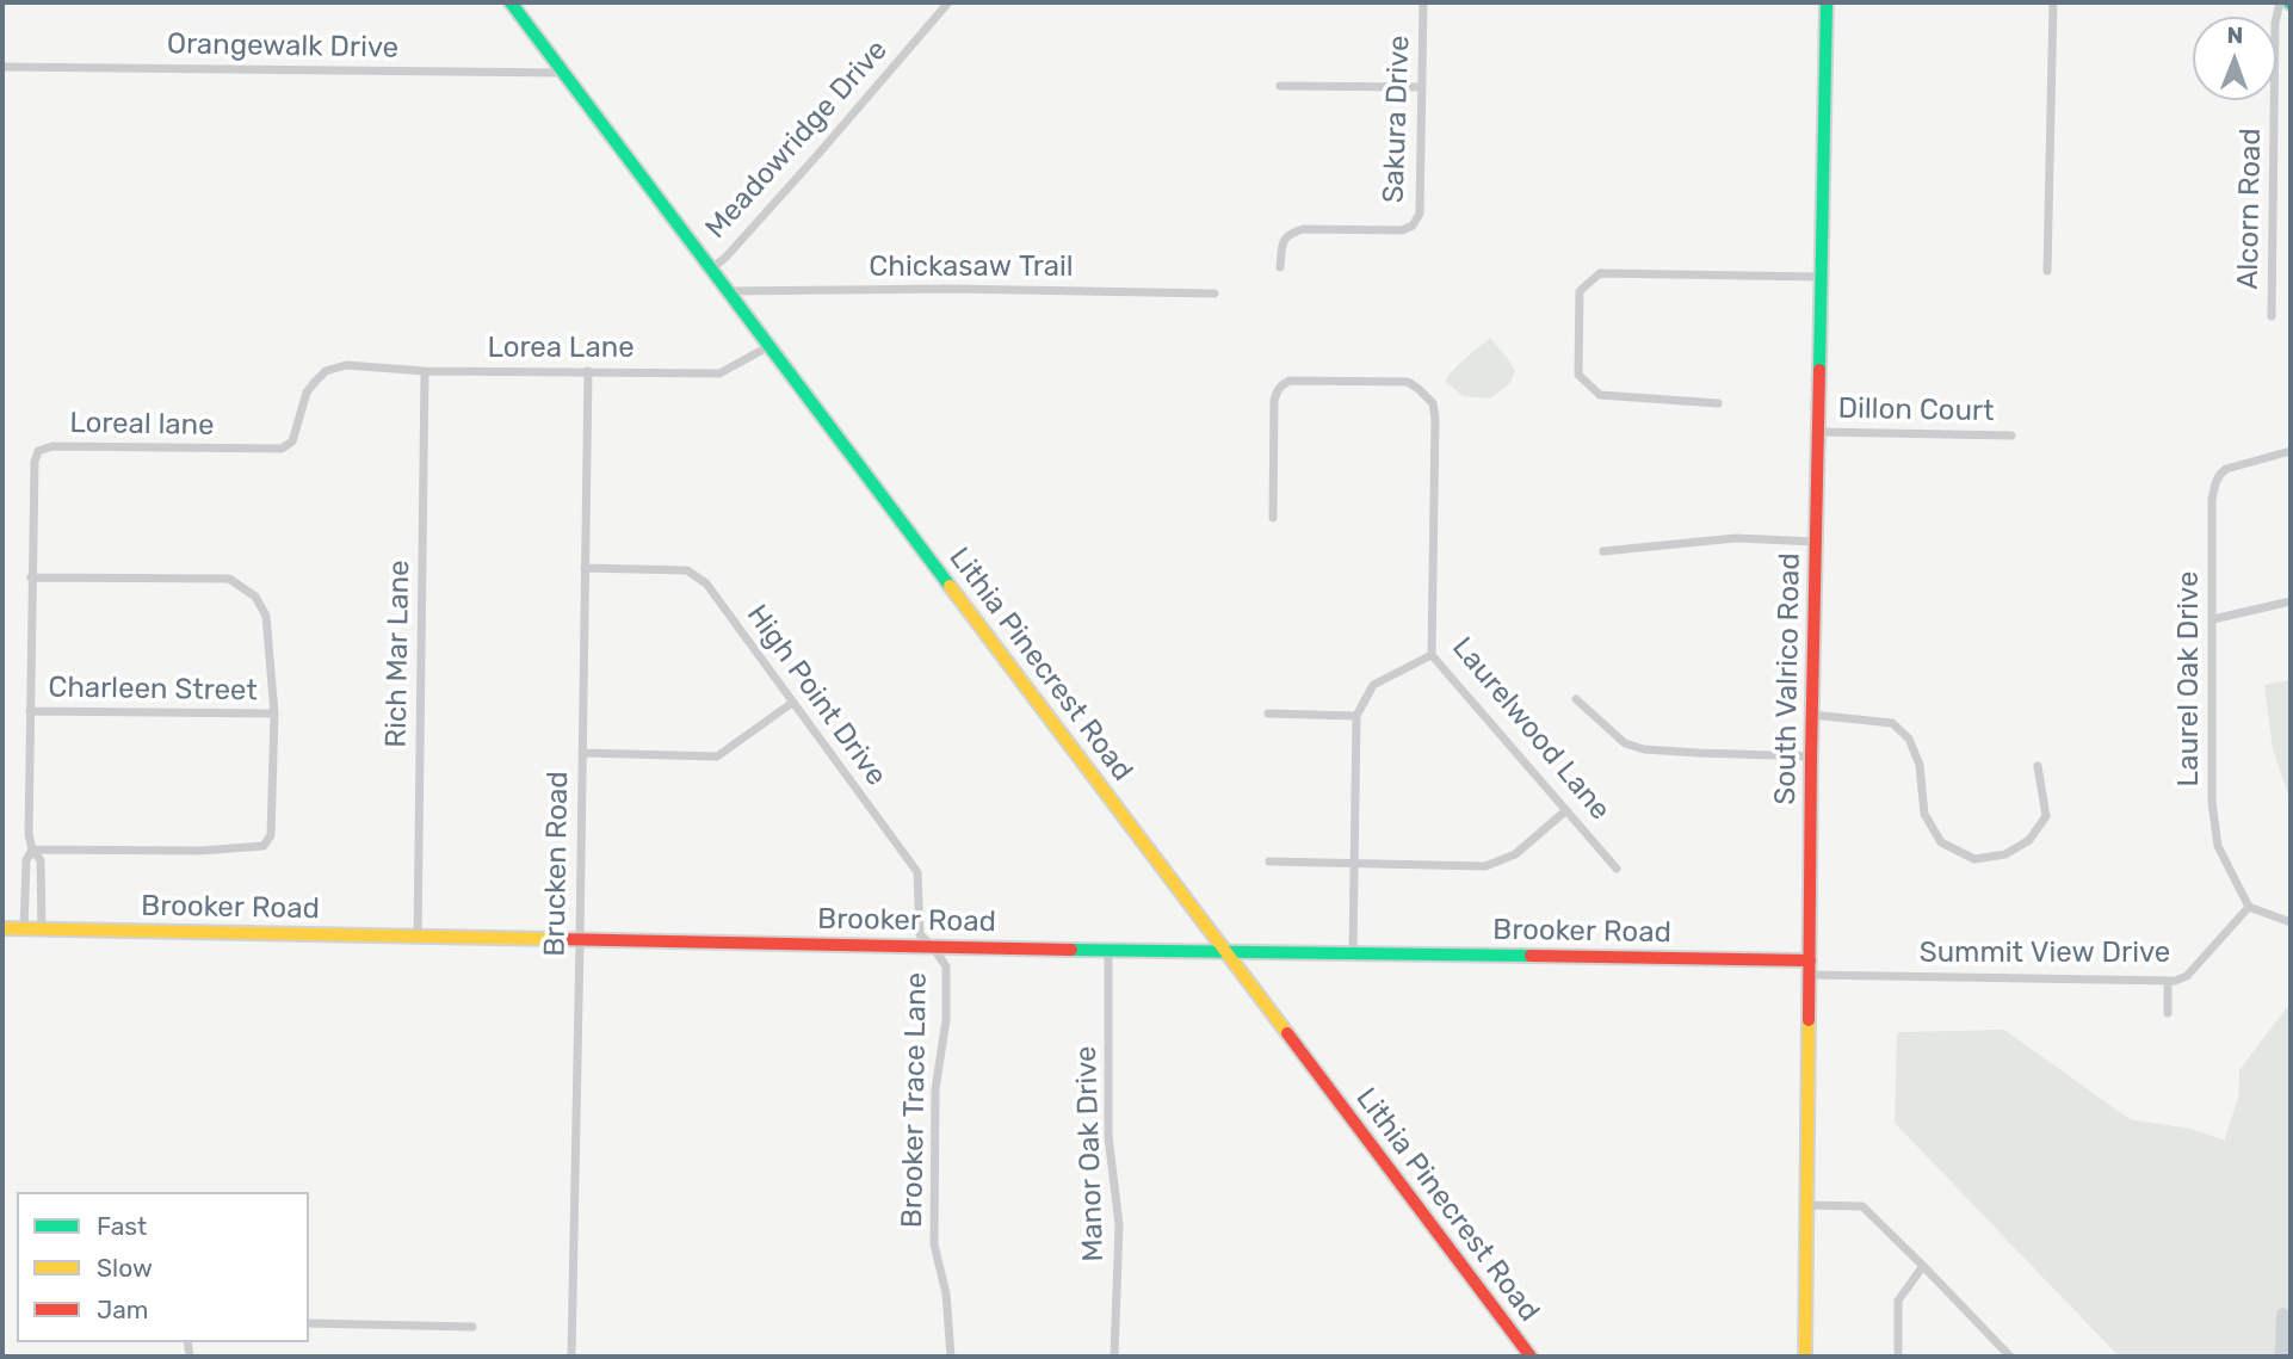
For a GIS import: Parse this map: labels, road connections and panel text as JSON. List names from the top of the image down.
{
  "streets": {
    "street": [
      "Orangewalk Drive",
      "Sakura Drive",
      "Meadowridge Drive",
      "Alcorn Road",
      "Chickasaw Trail",
      "Lorea Lane",
      "Dillon Court",
      "Loreal lane",
      "Rich Mar Lane",
      "Lithia Pinecrest Road",
      "South Valrico Road",
      "Laurel Oak Drive",
      "Charleen Street",
      "High Point Drive",
      "Laurelwood Lane",
      "Brucken Road",
      "Brooker Road",
      "Summit View Drive",
      "Brooker Trace Lane",
      "Manor Oak Drive"
    ]
  },
  "crossings": [
    ["Orangewalk Drive", "Lithia Pinecrest Road"],
    ["Meadowridge Drive", "Lithia Pinecrest Road"],
    ["Chickasaw Trail", "Lithia Pinecrest Road"],
    ["Lorea Lane", "Loreal lane"],
    ["Lorea Lane", "Rich Mar Lane"],
    ["Lorea Lane", "Lithia Pinecrest Road"],
    ["Lorea Lane", "Brucken Road"],
    ["Dillon Court", "South Valrico Road"],
    ["Loreal lane", "Charleen Street"],
    ["Loreal lane", "Brooker Road"],
    ["Rich Mar Lane", "Brooker Road"],
    ["Lithia Pinecrest Road", "Brooker Road"],
    ["South Valrico Road", "Brooker Road"],
    ["South Valrico Road", "Summit View Drive"],
    ["Laurel Oak Drive", "Summit View Drive"],
    ["High Point Drive", "Brucken Road"],
    ["High Point Drive", "Brooker Road"],
    ["High Point Drive", "Brooker Trace Lane"],
    ["Brucken Road", "Brooker Road"],
    ["Brooker Road", "Brooker Trace Lane"],
    ["Brooker Road", "Manor Oak Drive"]
  ],
  "legend": ["Fast", "Slow", "Jam"],
  "north": "top"
}
